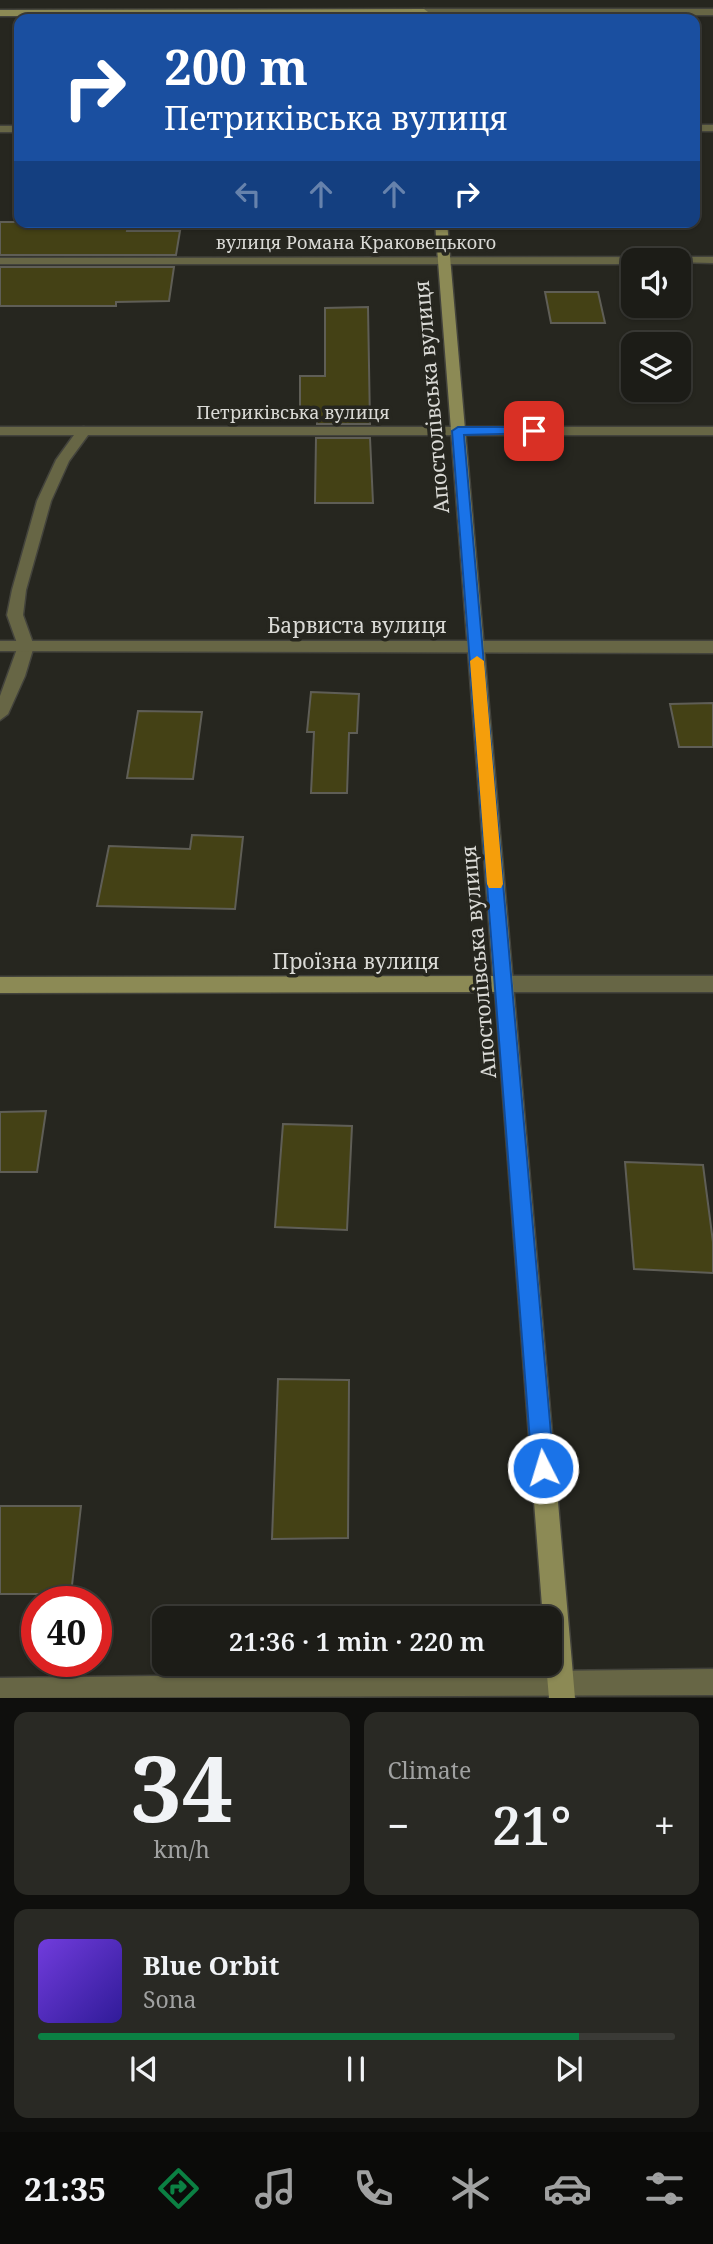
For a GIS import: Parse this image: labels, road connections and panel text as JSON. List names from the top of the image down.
{
  "streets": {
    "street": [
      "вулиця Романа Краковецького",
      "Апостолівська вулиця",
      "Петриківська вулиця",
      "Барвиста вулиця",
      "Проїзна вулиця"
    ]
  },
  "crossings": [
    ["вулиця Романа Краковецького", "Апостолівська вулиця"],
    ["Апостолівська вулиця", "Петриківська вулиця"],
    ["Апостолівська вулиця", "Барвиста вулиця"],
    ["Апостолівська вулиця", "Проїзна вулиця"]
  ],
  "page": {
    "turn": ["200 m", "Петриківська вулиця"],
    "limit": "40",
    "trip": "21:36 · 1 min · 220 m",
    "tile": [
      ["34", "km/h"],
      "Climate"
    ],
    "heat": ["−", "21°", "+"],
    "song": ["Blue Orbit", "Sona"],
    "tabs": "21:35"
  }
}
